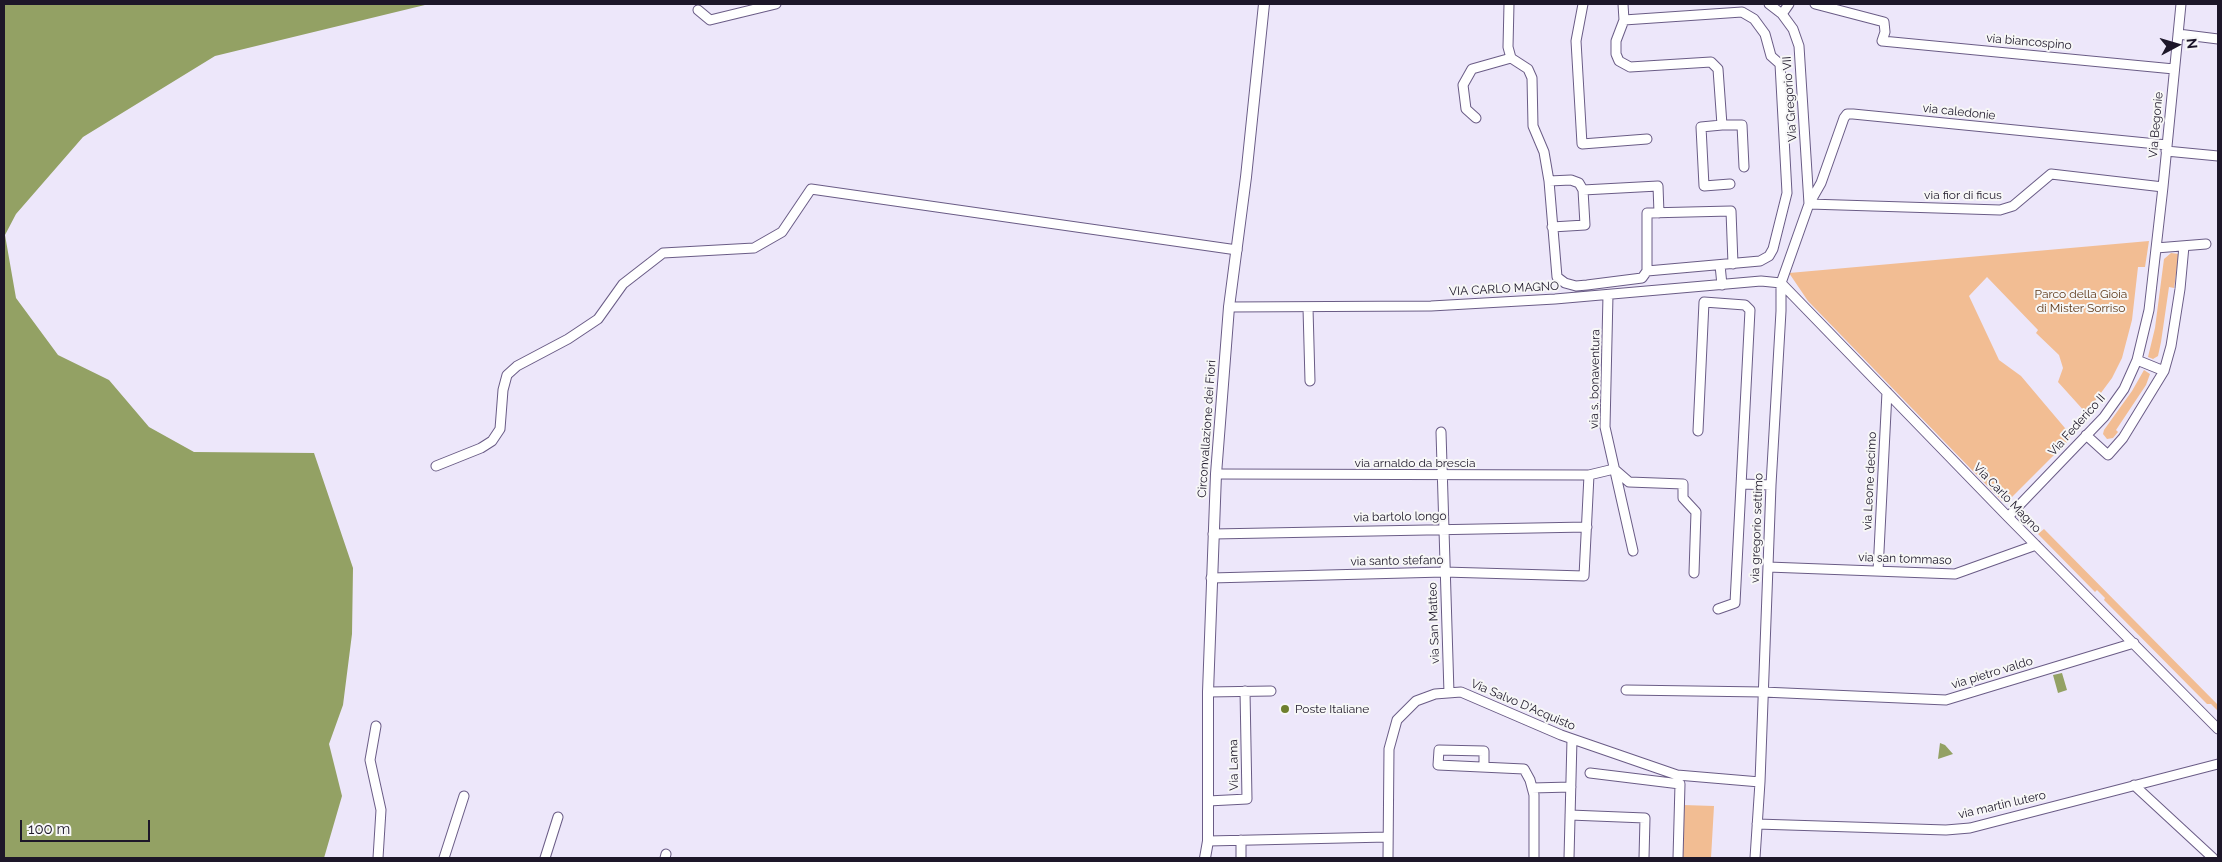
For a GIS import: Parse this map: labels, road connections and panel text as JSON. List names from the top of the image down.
{
  "streets": {
    "street": [
      "via biancospino",
      "Via Gregorio VII",
      "via caledonie",
      "Via Begonie",
      "via fior di ficus",
      "VIA CARLO MAGNO",
      "via s. bonaventura",
      "Via Federico II",
      "Circonvallazione dei Fiori",
      "via arnaldo da brescia",
      "via Leone decimo",
      "Via Carlo Magno",
      "via bartolo longo",
      "via gregorio settimo",
      "via san tommaso",
      "via santo stefano",
      "via San Matteo",
      "via pietro valdo",
      "Via Salvo D'Acquisto",
      "Via Lama",
      "via martin lutero"
    ]
  },
  "crossings": [
    ["via biancospino", "Via Begonie"],
    ["Via Gregorio VII", "via caledonie"],
    ["Via Gregorio VII", "via fior di ficus"],
    ["Via Gregorio VII", "via gregorio settimo"],
    ["via caledonie", "Via Begonie"],
    ["via caledonie", "via fior di ficus"],
    ["via caledonie", "via gregorio settimo"],
    ["Via Begonie", "via fior di ficus"],
    ["Via Begonie", "Via Federico II"],
    ["via fior di ficus", "via gregorio settimo"],
    ["VIA CARLO MAGNO", "via s. bonaventura"],
    ["VIA CARLO MAGNO", "Circonvallazione dei Fiori"],
    ["VIA CARLO MAGNO", "Via Carlo Magno"],
    ["VIA CARLO MAGNO", "via gregorio settimo"],
    ["via s. bonaventura", "via arnaldo da brescia"],
    ["Via Federico II", "Via Carlo Magno"],
    ["Circonvallazione dei Fiori", "via arnaldo da brescia"],
    ["Circonvallazione dei Fiori", "via bartolo longo"],
    ["Circonvallazione dei Fiori", "via santo stefano"],
    ["Circonvallazione dei Fiori", "Via Lama"],
    ["via arnaldo da brescia", "via San Matteo"],
    ["via Leone decimo", "Via Carlo Magno"],
    ["via Leone decimo", "via san tommaso"],
    ["Via Carlo Magno", "via gregorio settimo"],
    ["Via Carlo Magno", "via san tommaso"],
    ["Via Carlo Magno", "via pietro valdo"],
    ["via bartolo longo", "via santo stefano"],
    ["via bartolo longo", "via San Matteo"],
    ["via gregorio settimo", "via san tommaso"],
    ["via gregorio settimo", "via pietro valdo"],
    ["via gregorio settimo", "Via Salvo D'Acquisto"],
    ["via gregorio settimo", "via martin lutero"],
    ["via santo stefano", "via San Matteo"],
    ["via San Matteo", "Via Salvo D'Acquisto"]
  ],
  "parks": ["Parco della Gioia di Mister Sorriso"],
  "places": ["Poste Italiane"],
  "scale_bar": "100 m",
  "north": "right"
}
